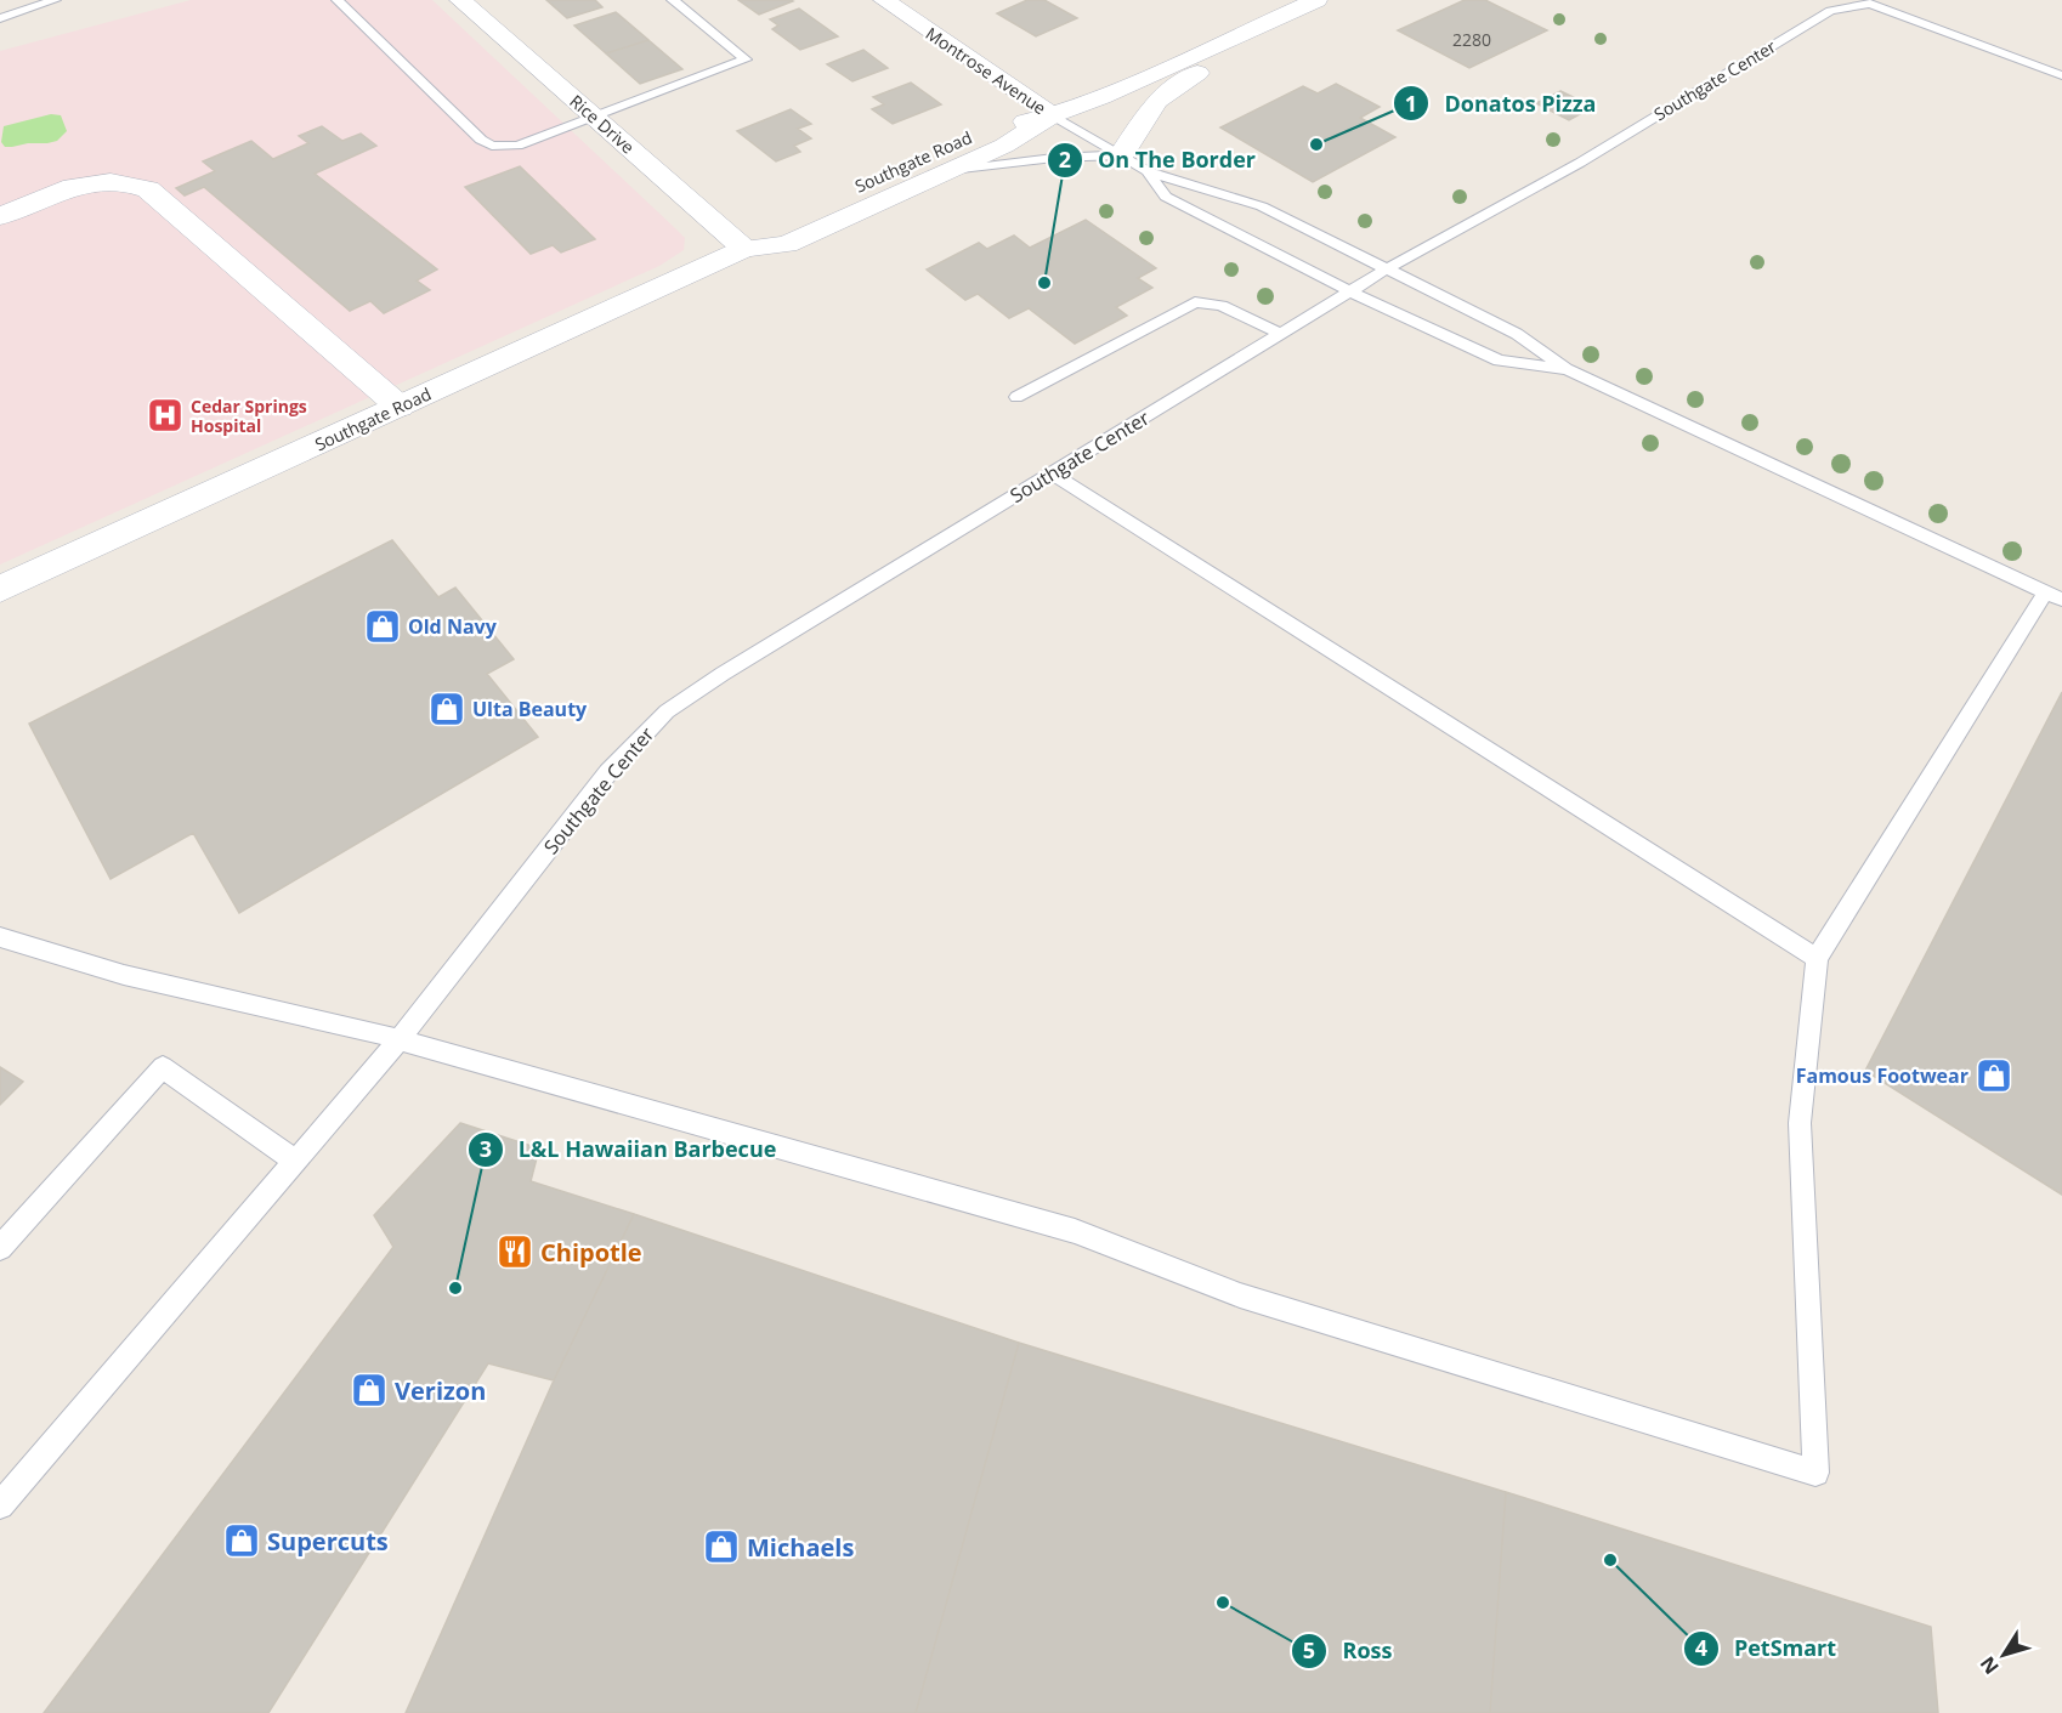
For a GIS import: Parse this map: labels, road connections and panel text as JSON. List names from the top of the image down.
{
  "streets": {
    "street": ["Montrose Avenue", "Rice Drive", "Southgate Road"],
    "lane": ["Southgate Center"]
  },
  "crossings": [
    ["Montrose Avenue", "Southgate Road"],
    ["Rice Drive", "Southgate Road"]
  ],
  "places": {
    "other": [
      "Donatos Pizza",
      "On The Border",
      "L&L Hawaiian Barbecue",
      "PetSmart",
      "Ross"
    ],
    "hospital": ["Cedar Springs Hospital"],
    "shop": [
      "Old Navy",
      "Ulta Beauty",
      "Famous Footwear",
      "Verizon",
      "Supercuts",
      "Michaels"
    ],
    "restaurant": ["Chipotle"]
  },
  "house_numbers": ["2280"],
  "north": "bottom left"
}
